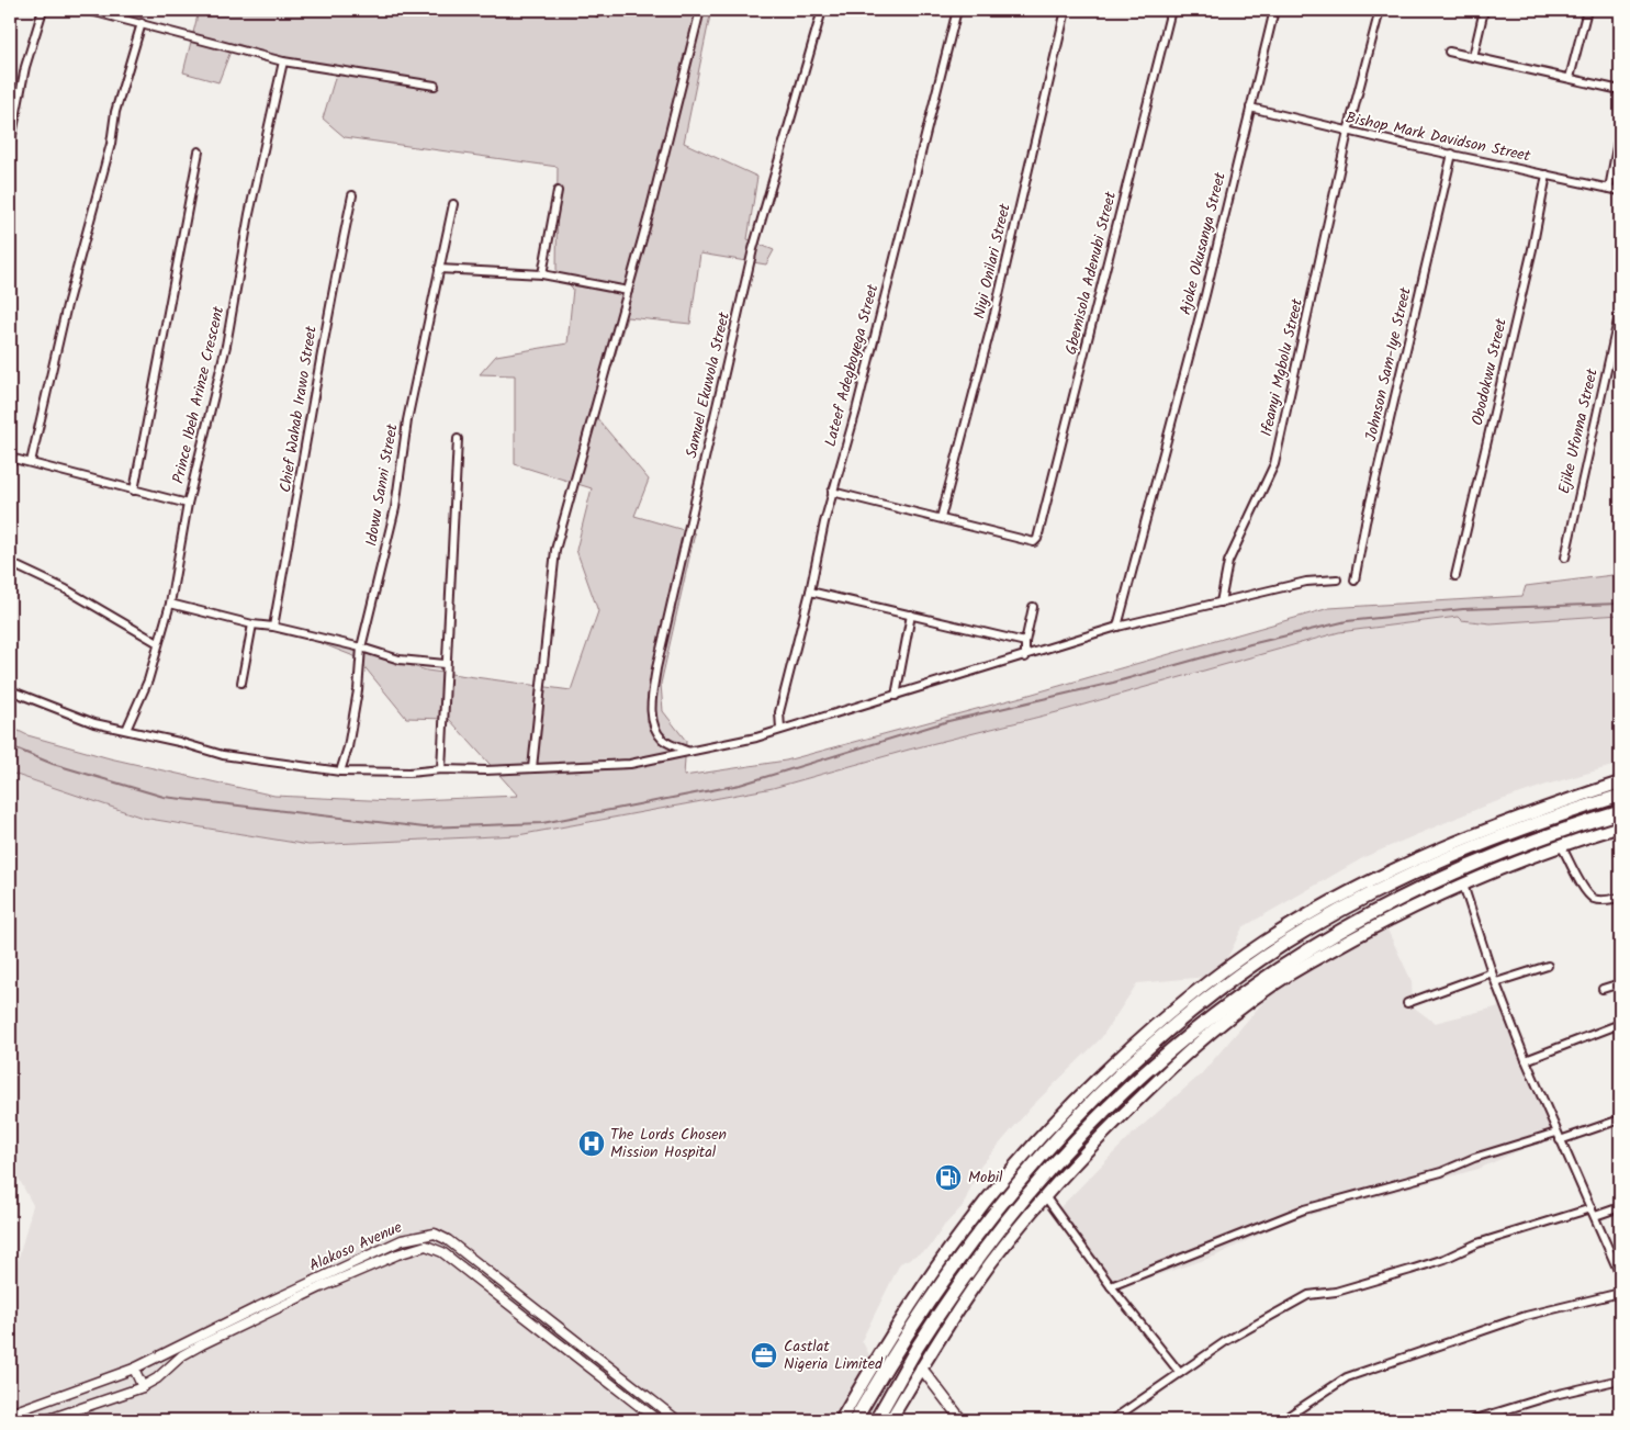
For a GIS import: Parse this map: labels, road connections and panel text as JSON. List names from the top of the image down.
{
  "streets": {
    "street": [
      "Bishop Mark Davidson Street",
      "Ajoke Okusanya Street",
      "Niyi Onilari Street",
      "Gbemisola Adenubi Street",
      "Johnson Sam-Iye Street",
      "Lateef Adegboyega Street",
      "Ifeanyi Mgbolu Street",
      "Obodokwu Street",
      "Samuel Ekuwola Street",
      "Prince Ibeh Arinze Crescent",
      "Chief Wahab Irawo Street",
      "Ejike Ufonna Street",
      "Idowu Sanni Street",
      "Alakoso Avenue"
    ]
  },
  "crossings": [
    ["Bishop Mark Davidson Street", "Ajoke Okusanya Street"],
    ["Bishop Mark Davidson Street", "Johnson Sam-Iye Street"],
    ["Bishop Mark Davidson Street", "Ifeanyi Mgbolu Street"],
    ["Bishop Mark Davidson Street", "Obodokwu Street"],
    ["Niyi Onilari Street", "Gbemisola Adenubi Street"]
  ],
  "places": {
    "hospital": ["The Lords Chosen Mission Hospital"],
    "fuel station": ["Mobil"],
    "office": ["Castlat Nigeria Limited"]
  }
}
